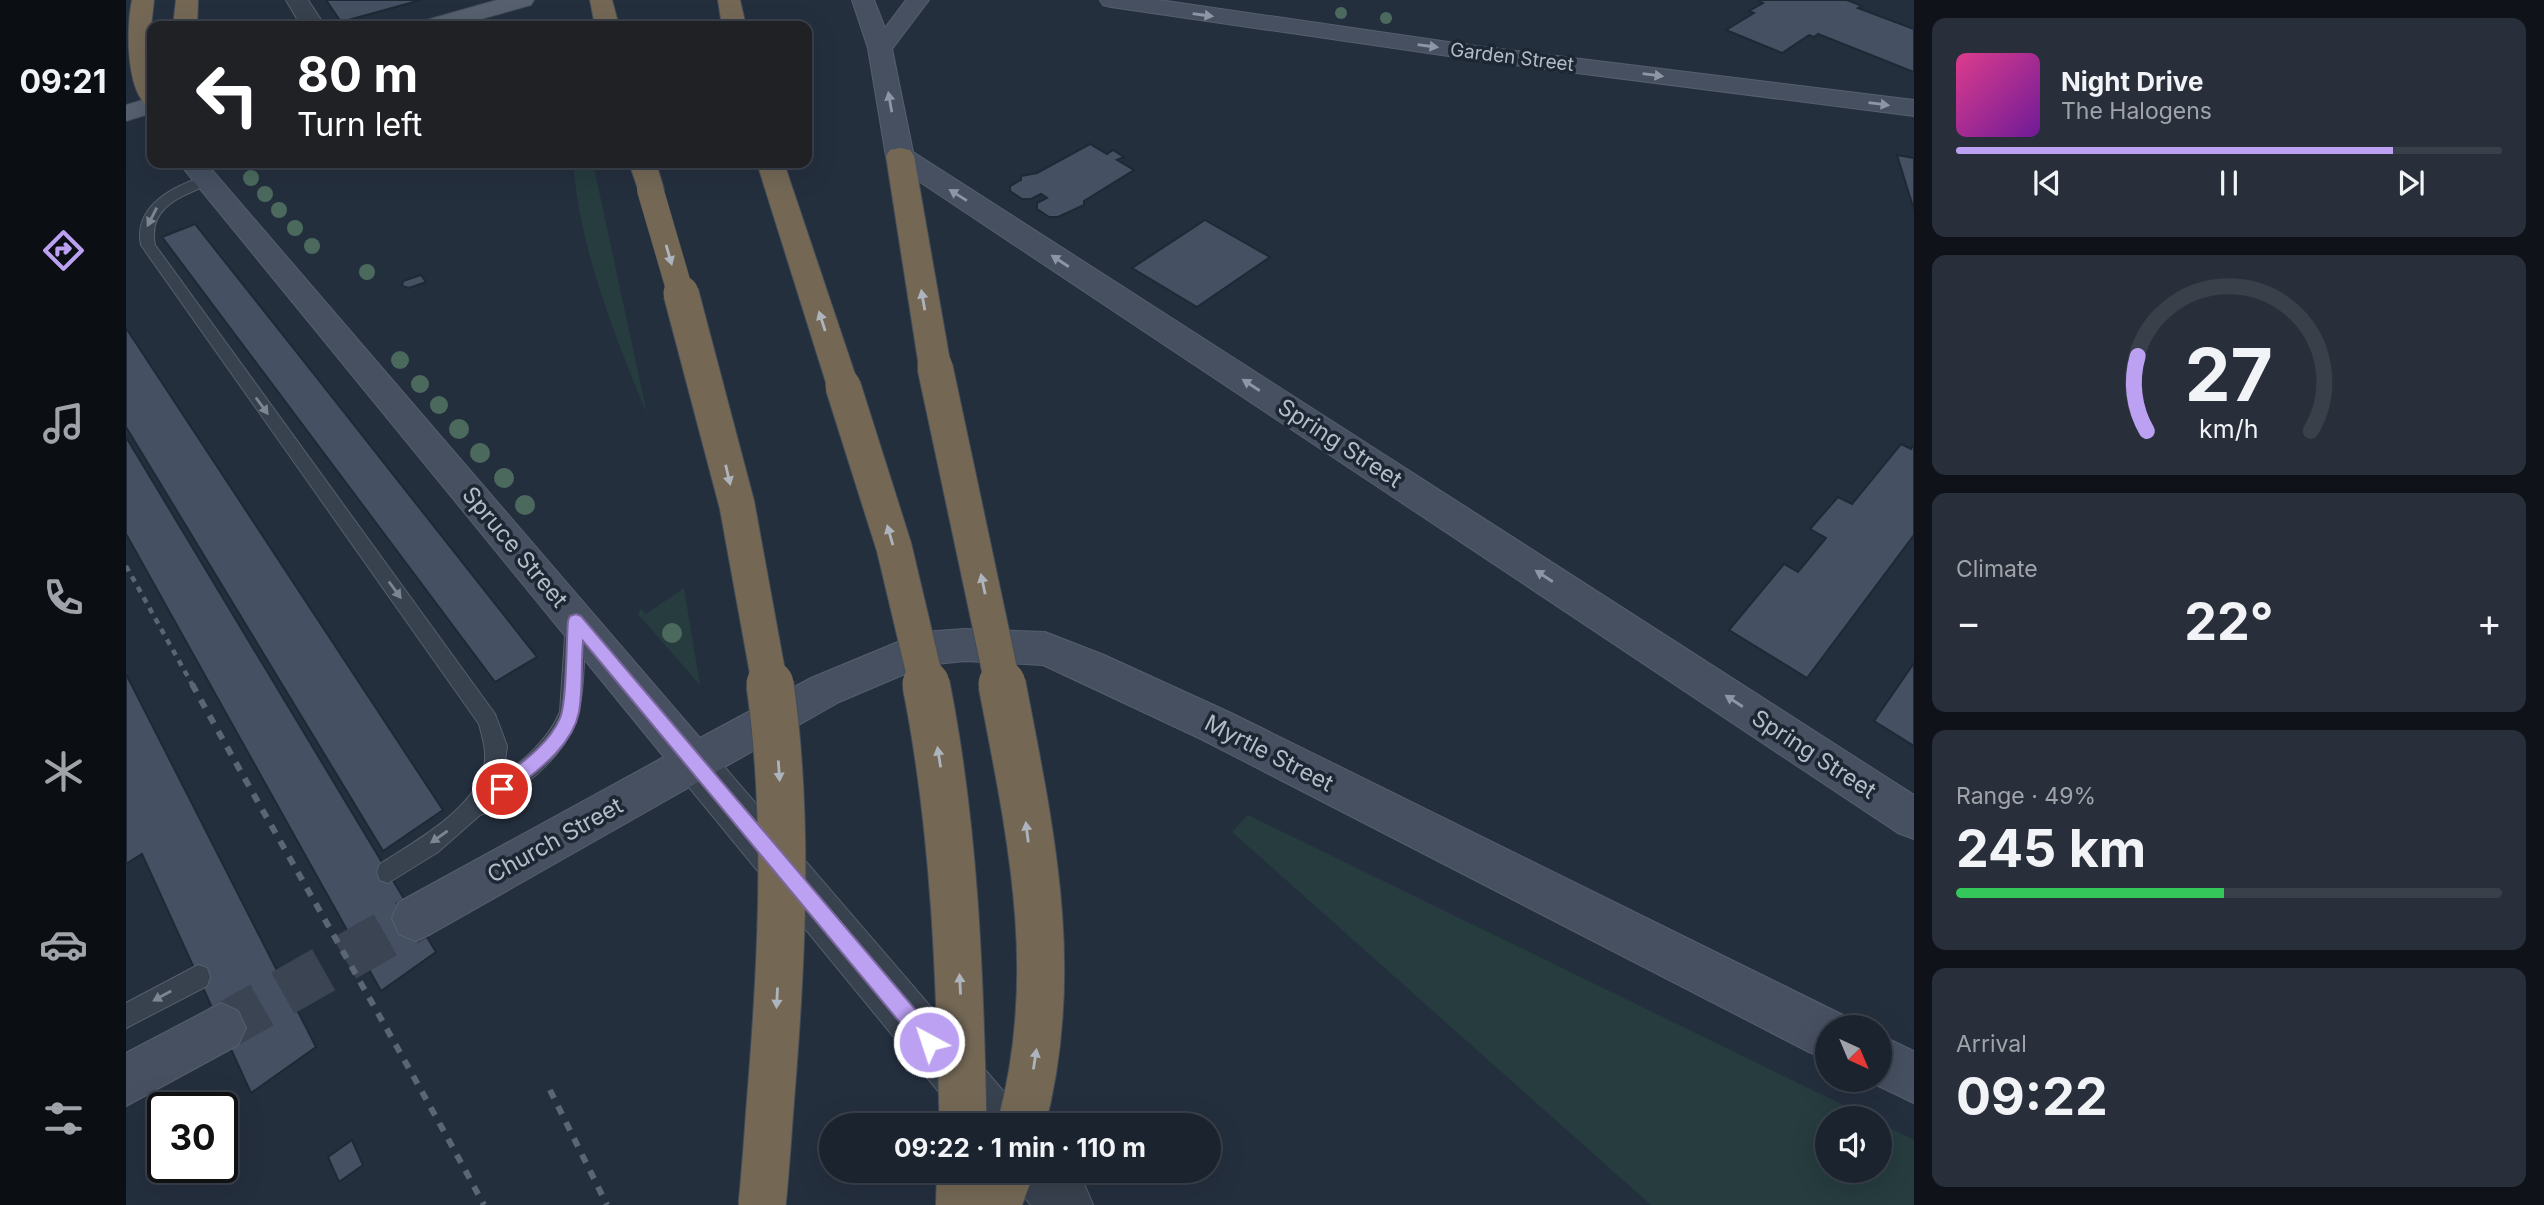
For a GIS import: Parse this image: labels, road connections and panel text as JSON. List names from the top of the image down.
{
  "streets": {
    "street": [
      "Garden Street",
      "Spring Street",
      "Spruce Street",
      "Myrtle Street",
      "Church Street"
    ]
  },
  "crossings": [
    ["Spruce Street", "Myrtle Street"],
    ["Spruce Street", "Church Street"],
    ["Myrtle Street", "Church Street"]
  ],
  "one_way": ["Garden Street", "Spring Street"],
  "north": "bottom right",
  "page": {
    "tabs": "09:21",
    "turn": ["80 m", "Turn left"],
    "song": ["Night Drive", "The Halogens"],
    "tile": [
      "Climate",
      ["Range · 49%", "245 km"],
      ["Arrival", "09:22"]
    ],
    "heat": ["−", "22°", "+"],
    "limit": "30",
    "trip": "09:22 · 1 min · 110 m",
    "gauge": ["27", "km/h"]
  }
}
